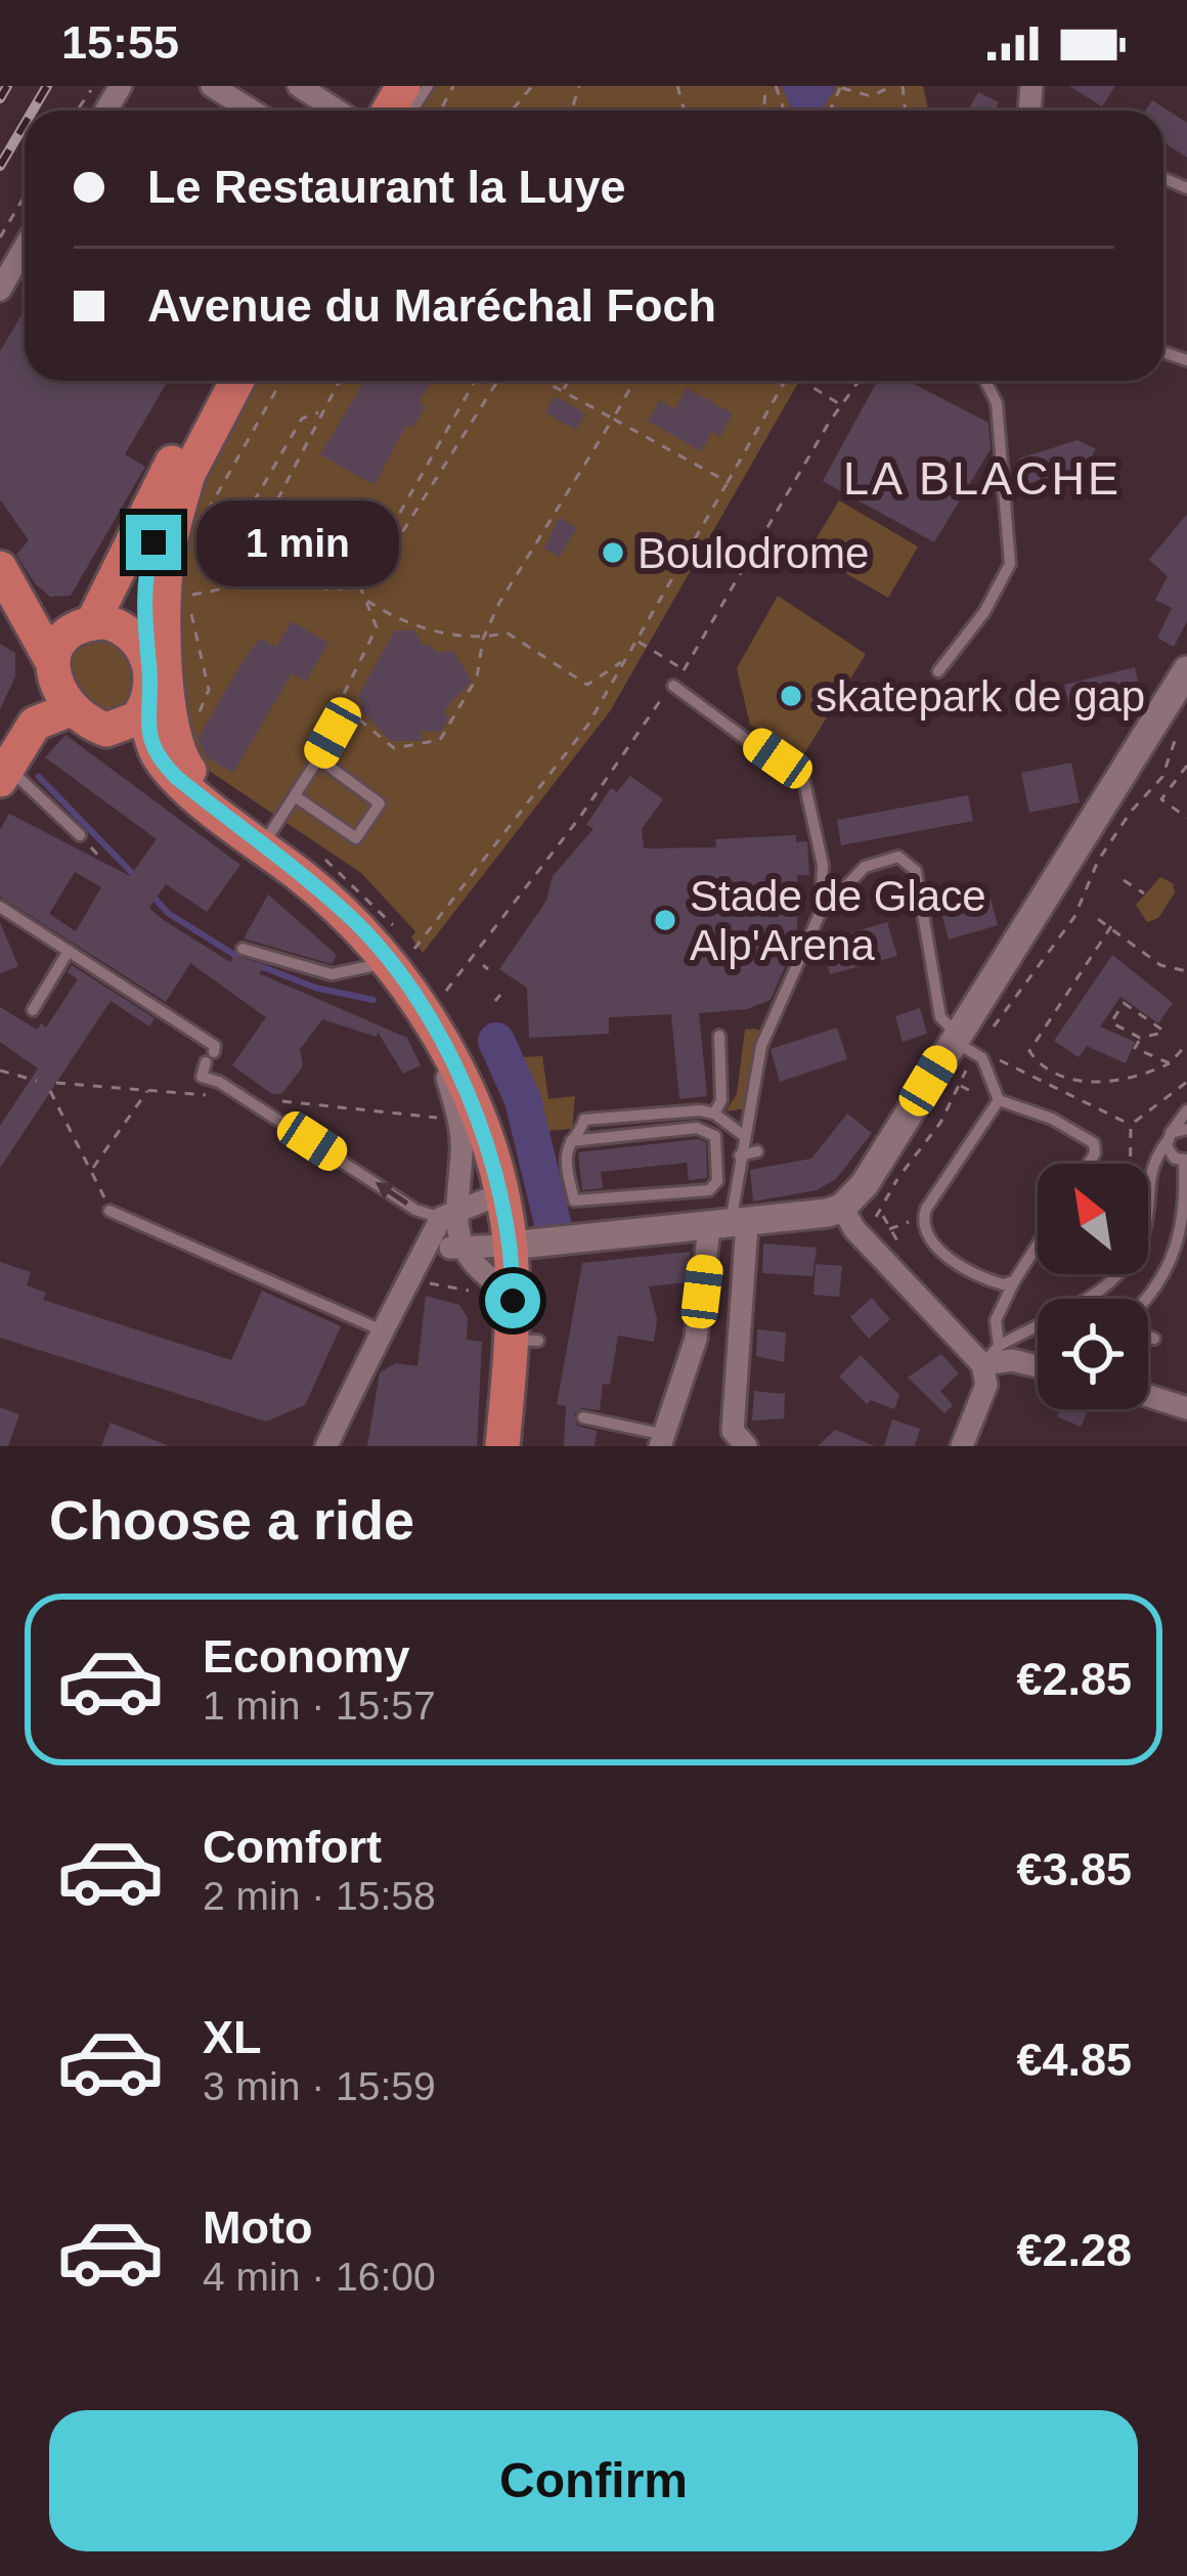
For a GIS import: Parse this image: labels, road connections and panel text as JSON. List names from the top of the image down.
{
  "districts": ["LA BLACHE"],
  "places": ["Boulodrome", "skatepark de gap", "Stade de Glace Alp'Arena"],
  "north": "top left",
  "page": {
    "status": "15:55",
    "banner": ["Le Restaurant la Luye", "Avenue du Maréchal Foch"],
    "bubble": "1 min",
    "heading": "Choose a ride",
    "list": [
      {
        "name": "Economy",
        "note": "1 min · 15:57",
        "value": "€2.85"
      },
      {
        "name": "Comfort",
        "note": "2 min · 15:58",
        "value": "€3.85"
      },
      {
        "name": "XL",
        "note": "3 min · 15:59",
        "value": "€4.85"
      },
      {
        "name": "Moto",
        "note": "4 min · 16:00",
        "value": "€2.28"
      }
    ],
    "buttons": "Confirm"
  }
}
